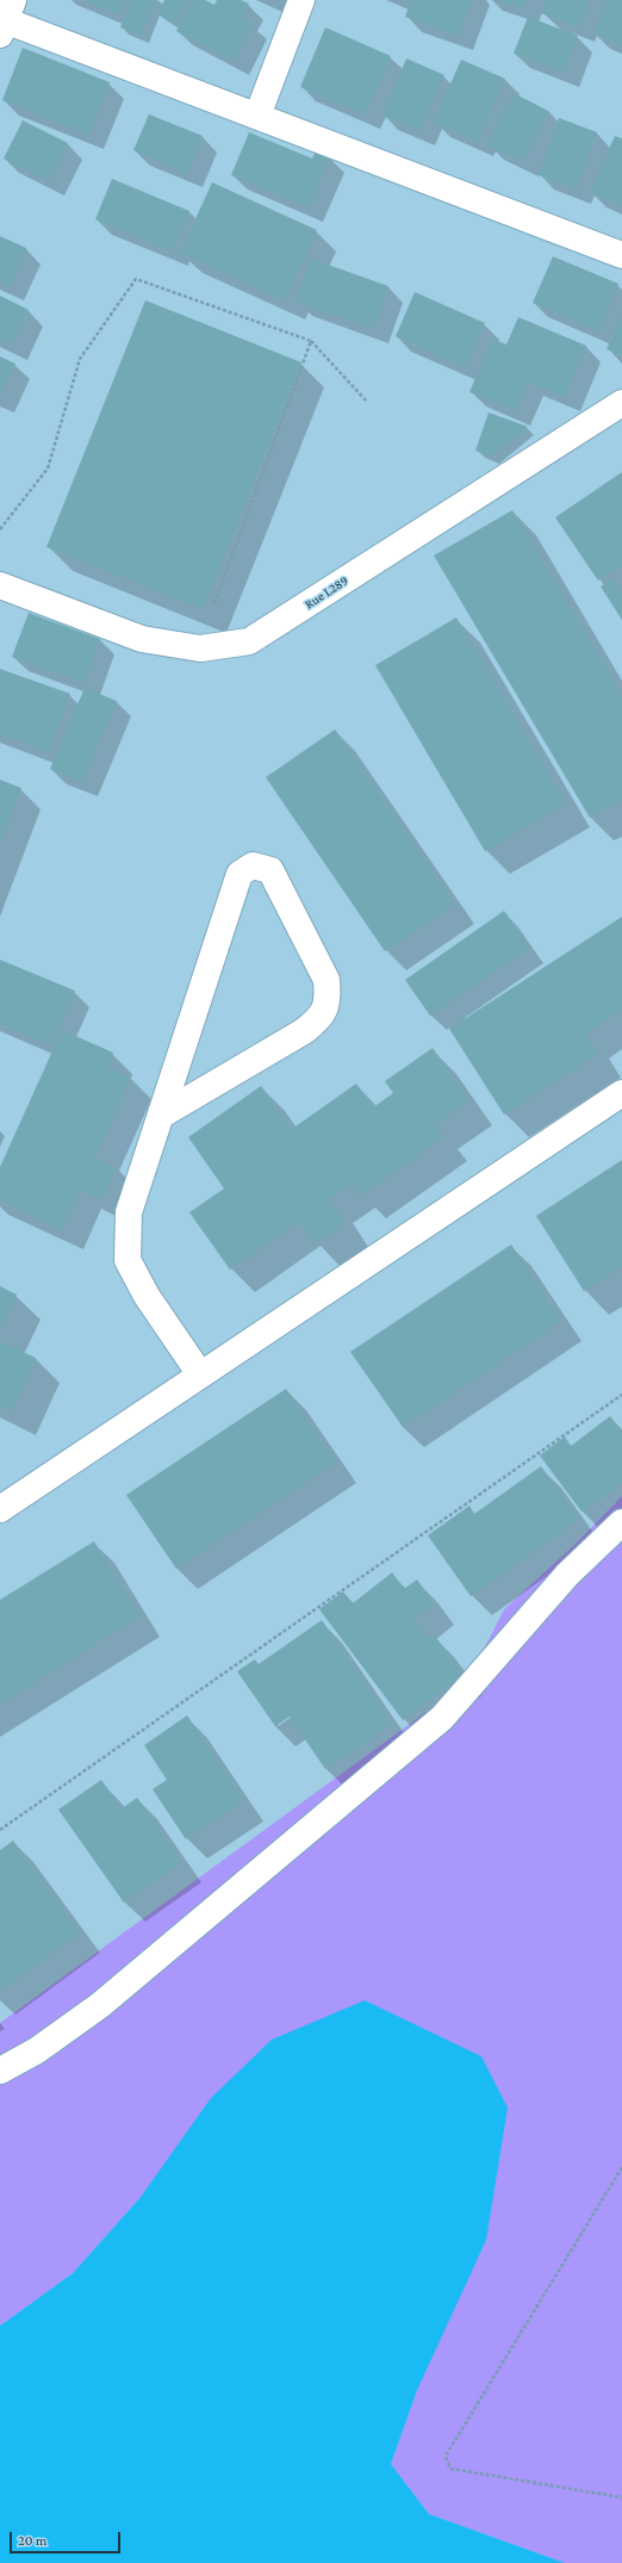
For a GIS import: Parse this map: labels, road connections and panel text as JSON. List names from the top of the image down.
{
  "streets": {
    "street": ["Rue L289"]
  },
  "scale_bar": "20 m"
}
